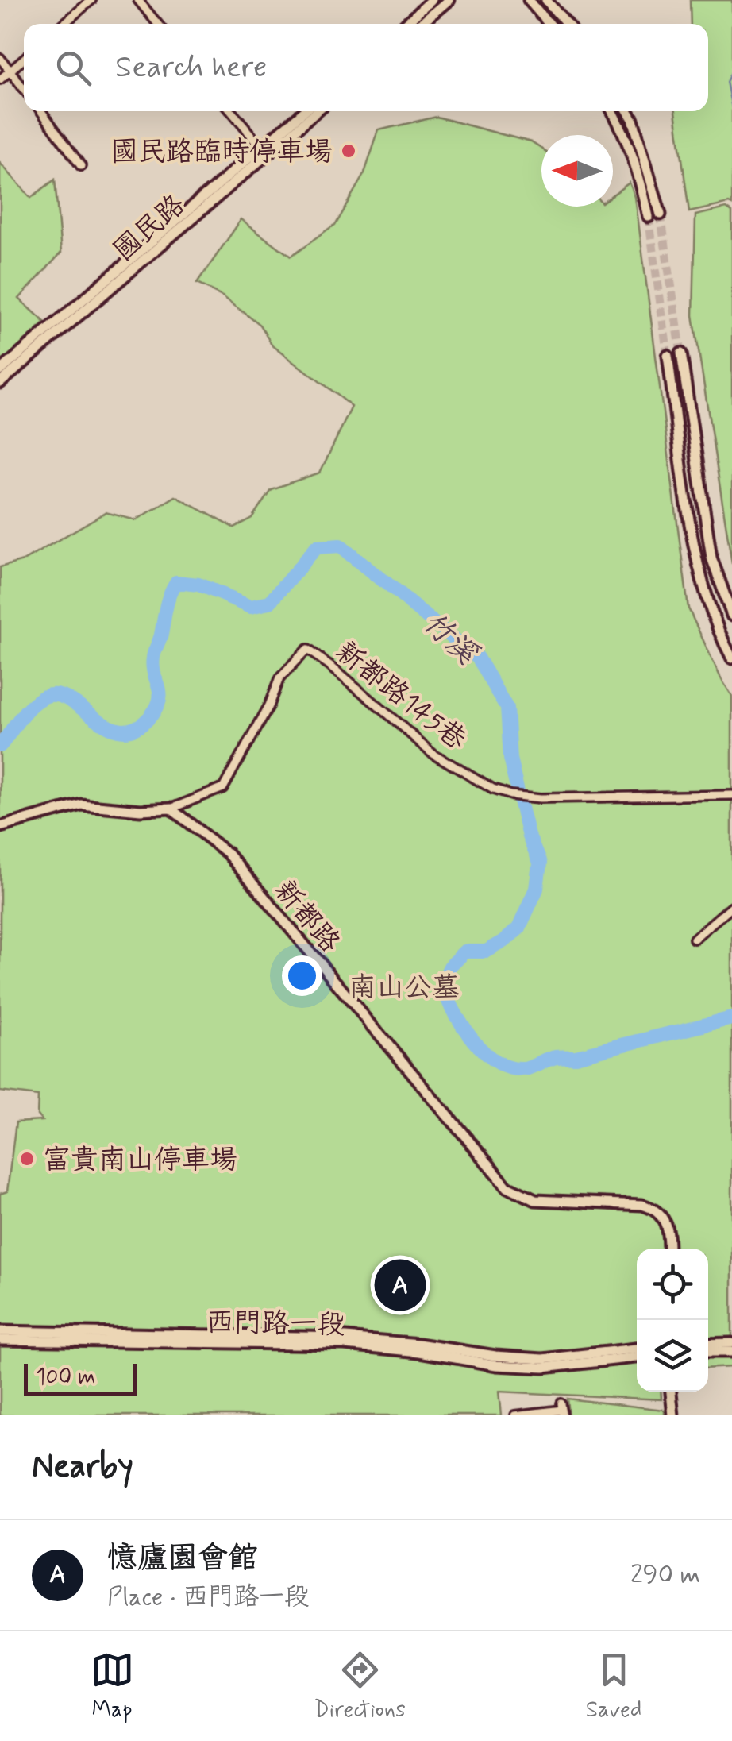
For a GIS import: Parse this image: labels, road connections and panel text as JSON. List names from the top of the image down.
{
  "streets": {
    "street": [
      "國民路",
      "新都路145巷",
      "新都路",
      "西門路一段"
    ]
  },
  "crossings": [
    ["新都路145巷", "新都路"]
  ],
  "water": ["竹溪"],
  "parks": ["南山公墓"],
  "places": ["國民路臨時停車場", "富貴南山停車場"],
  "scale_bar": "100 m",
  "north": "left",
  "page": {
    "search": "Search here",
    "pins": "A",
    "scale": "100 m",
    "heading": "Nearby",
    "list": [
      {
        "mark": "A",
        "name": "憶廬園會館",
        "note": "Place · 西門路一段",
        "value": "290 m"
      }
    ],
    "nav": ["Map", "Directions", "Saved"]
  }
}
